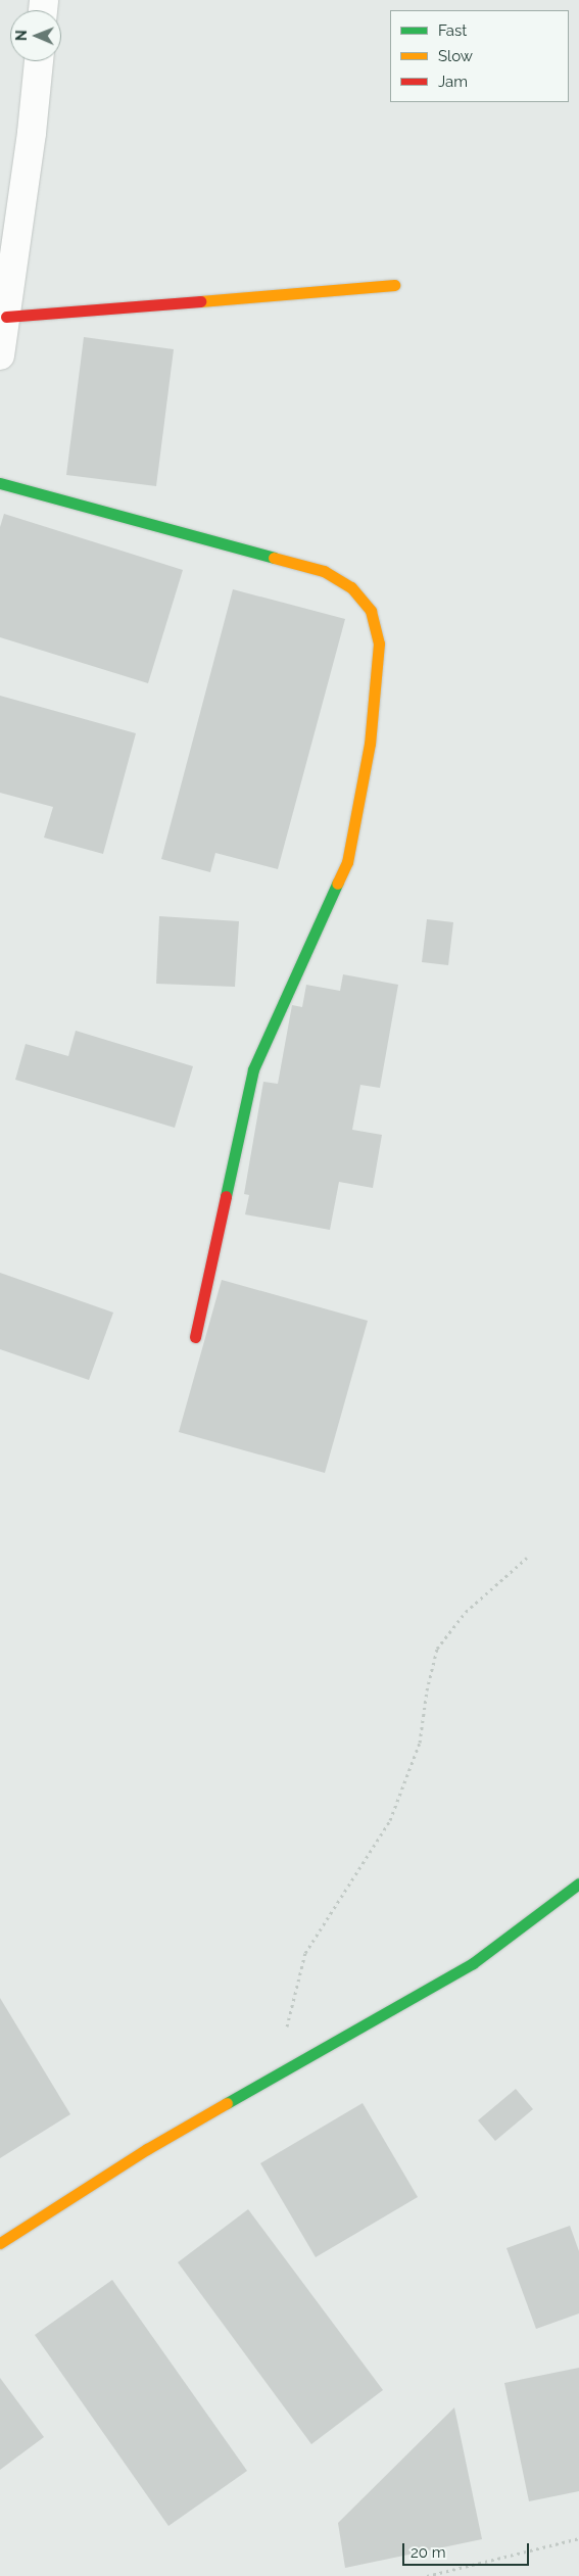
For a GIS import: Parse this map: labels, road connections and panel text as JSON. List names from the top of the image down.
{
  "legend": ["Fast", "Slow", "Jam"],
  "scale_bar": "20 m",
  "north": "left"
}
